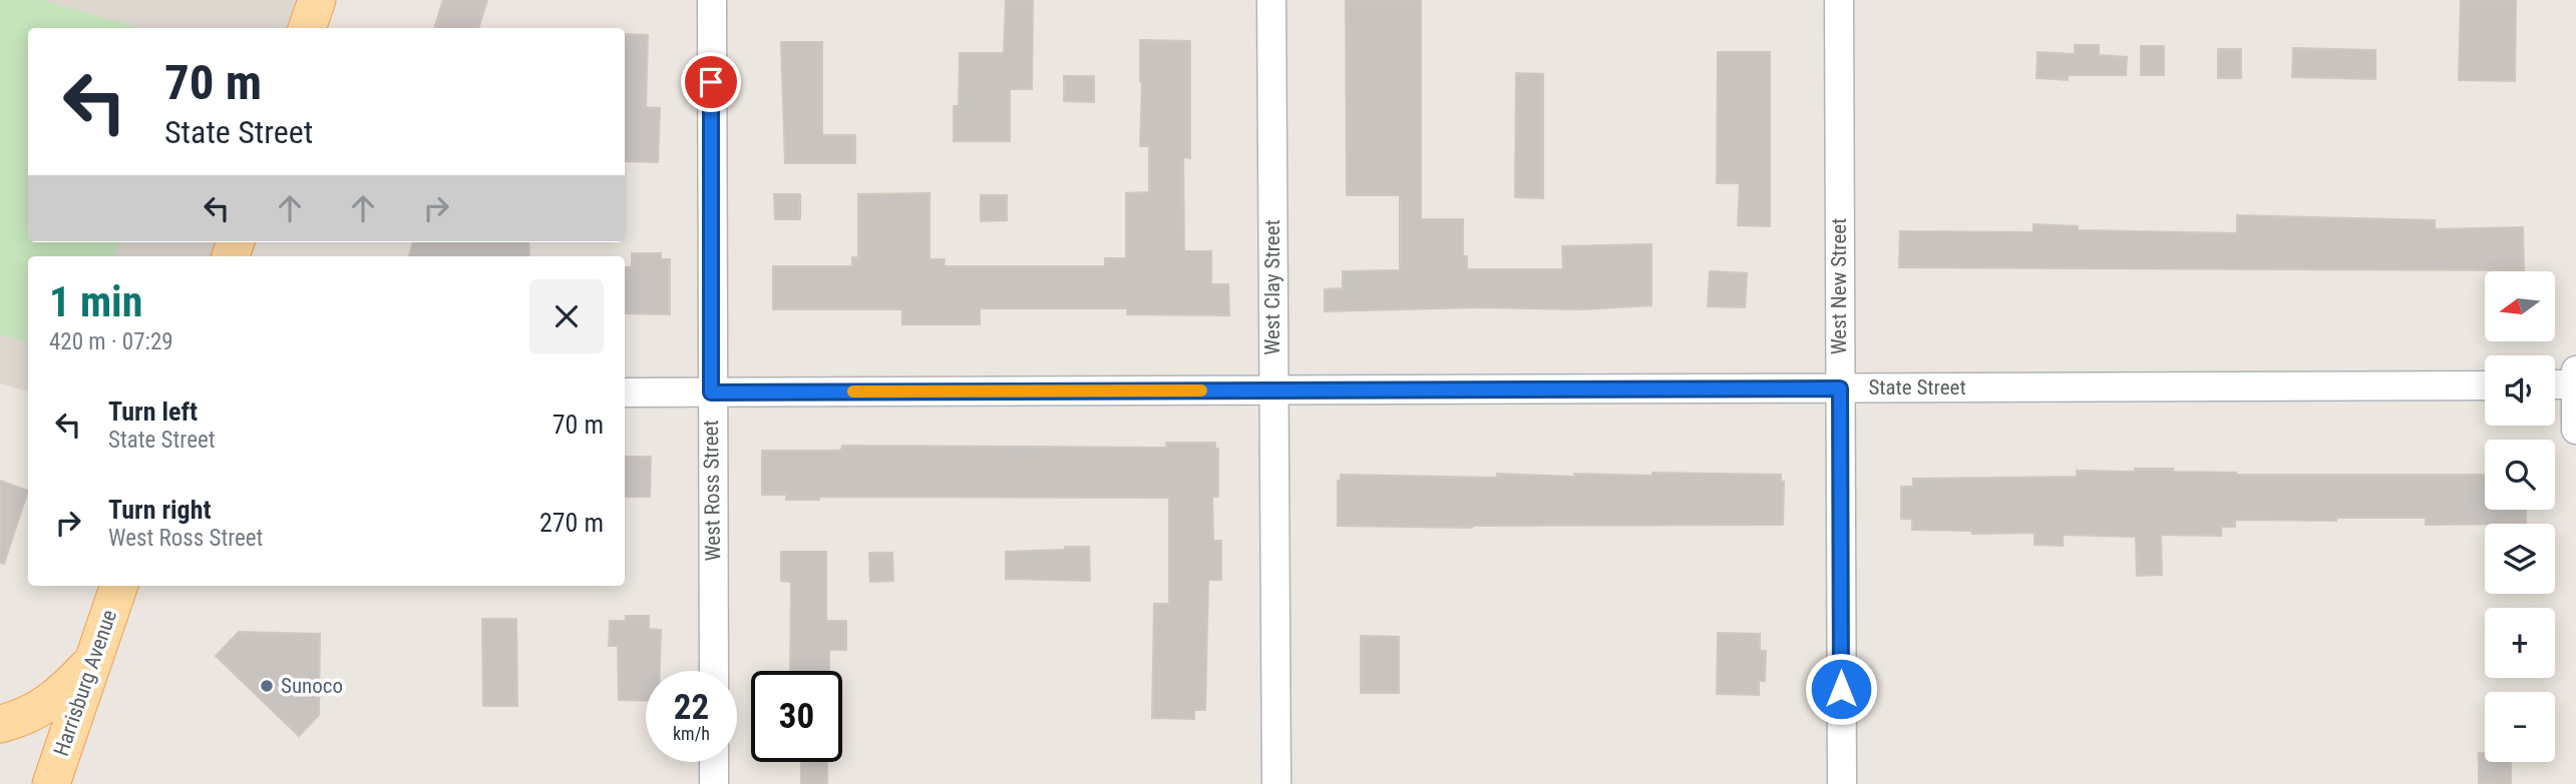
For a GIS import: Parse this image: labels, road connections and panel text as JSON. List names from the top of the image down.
{
  "streets": {
    "main road": ["Harrisburg Avenue"],
    "street": [
      "West New Street",
      "West Clay Street",
      "State Street",
      "West Ross Street"
    ]
  },
  "crossings": [
    ["West New Street", "State Street"],
    ["West Clay Street", "State Street"],
    ["State Street", "West Ross Street"]
  ],
  "places": ["Sunoco"],
  "north": "left",
  "page": {
    "turn": ["70 m", "State Street"],
    "heading": ["1 min", "420 m · 07:29"],
    "map_buttons": ["+", "−"],
    "list": [
      {
        "name": "Turn left",
        "note": "State Street",
        "value": "70 m"
      },
      {
        "name": "Turn right",
        "note": "West Ross Street",
        "value": "270 m"
      }
    ],
    "speed": "22 km/h",
    "limit": "30"
  }
}
